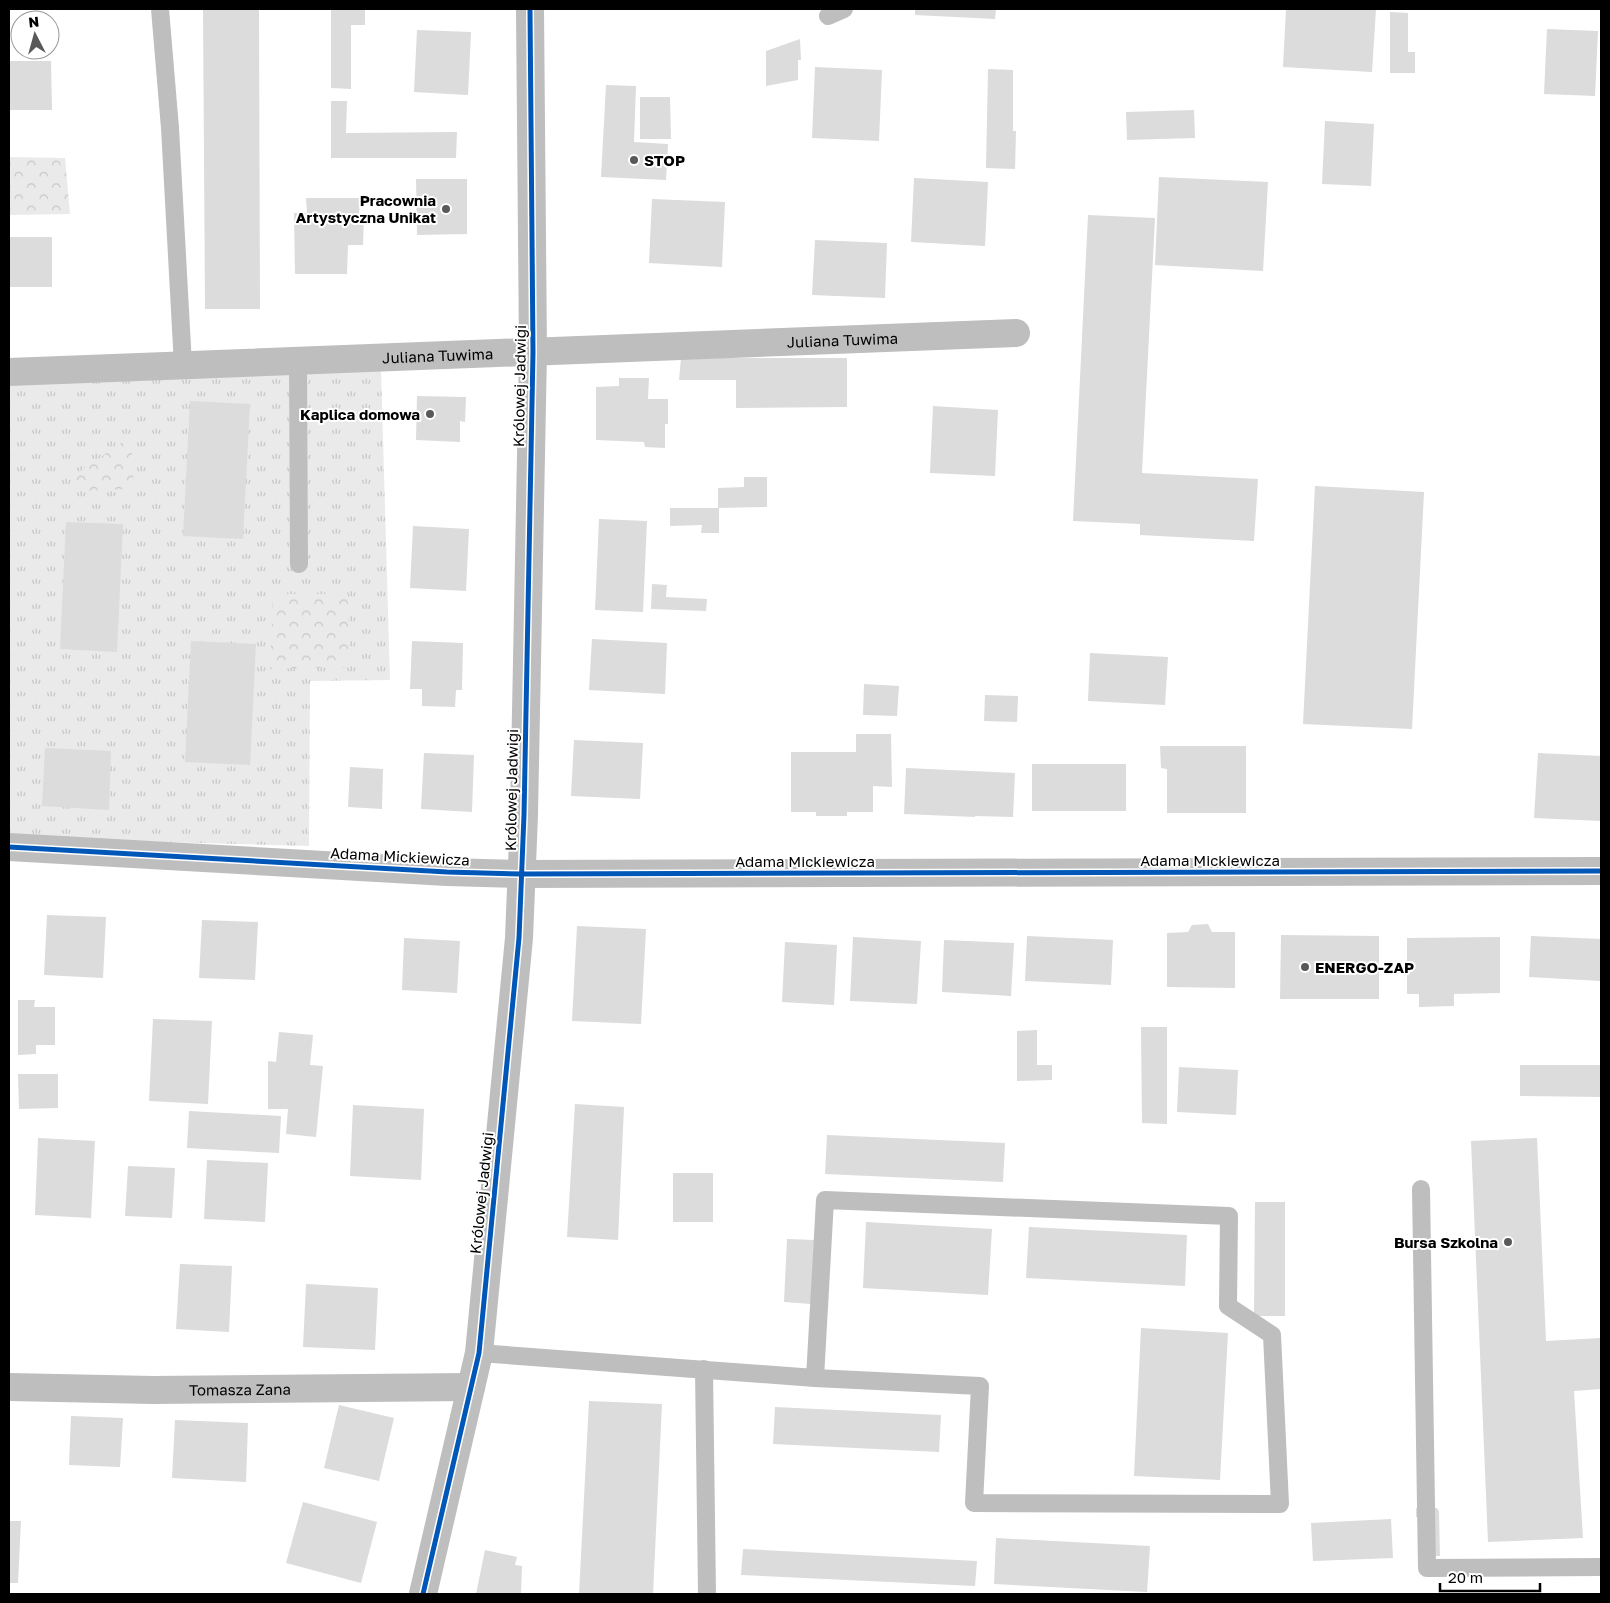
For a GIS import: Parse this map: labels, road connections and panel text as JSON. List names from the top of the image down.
{
  "streets": {
    "street": [
      "Juliana Tuwima",
      "Królowej Jadwigi",
      "Adama Mickiewicza",
      "Tomasza Zana"
    ]
  },
  "crossings": [
    ["Juliana Tuwima", "Królowej Jadwigi"],
    ["Królowej Jadwigi", "Adama Mickiewicza"],
    ["Królowej Jadwigi", "Tomasza Zana"]
  ],
  "places": [
    "STOP",
    "Pracownia Artystyczna Unikat",
    "Kaplica domowa",
    "ENERGO-ZAP",
    "Bursa Szkolna"
  ],
  "scale_bar": "20 m",
  "north": "top"
}
